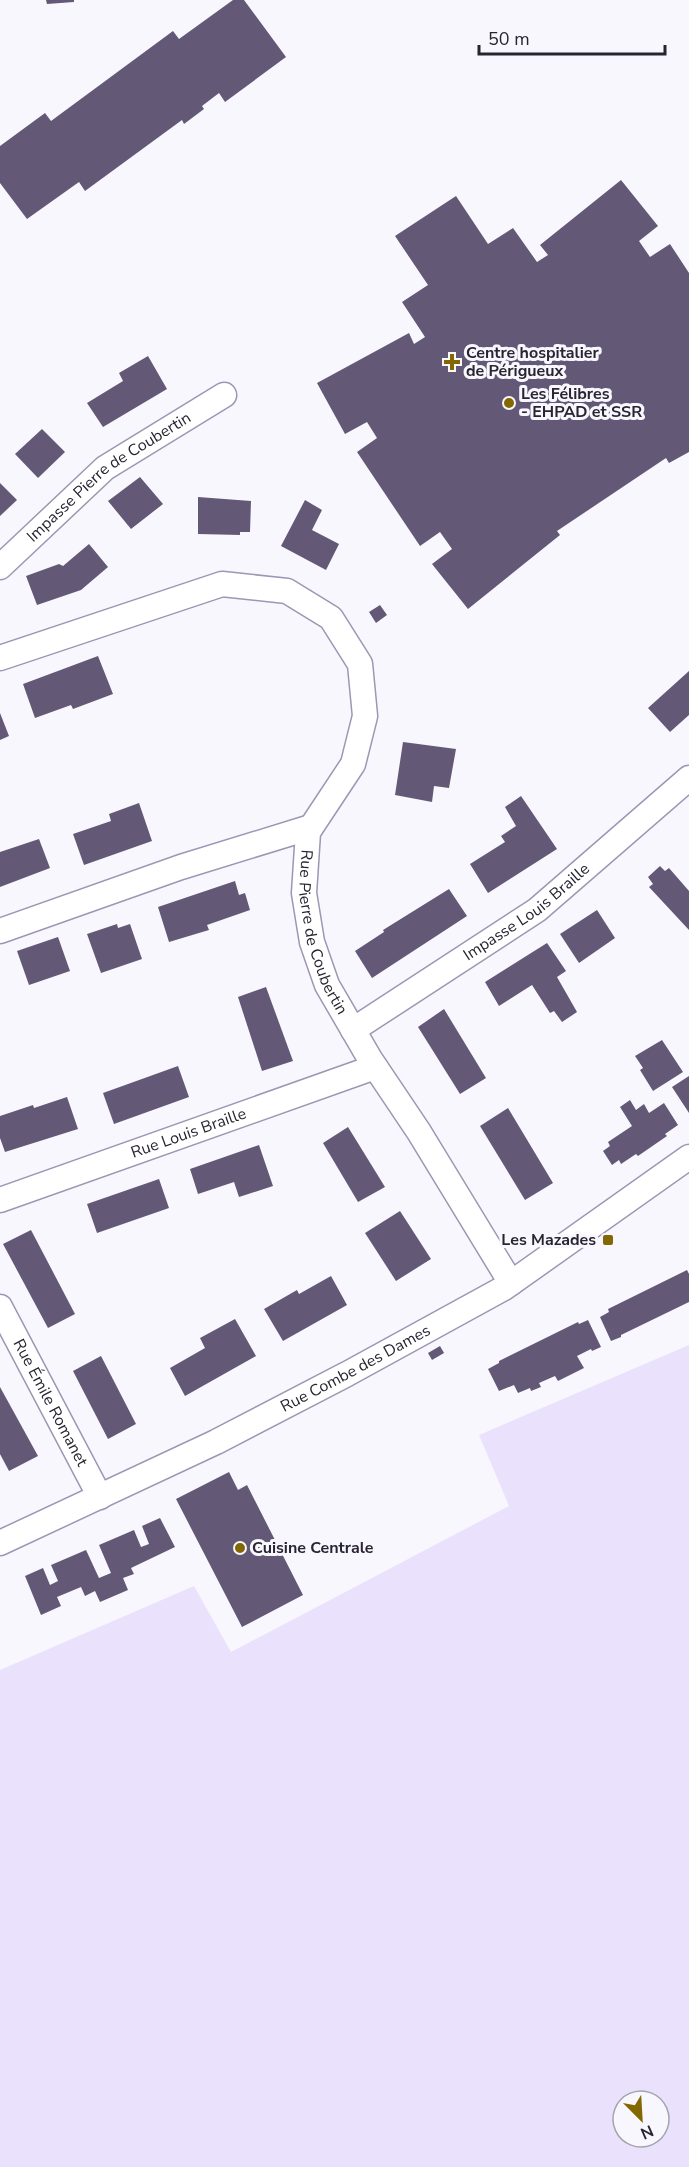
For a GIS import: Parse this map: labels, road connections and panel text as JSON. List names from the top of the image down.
{
  "streets": {
    "street": [
      "Impasse Pierre de Coubertin",
      "Impasse Louis Braille",
      "Rue Pierre de Coubertin",
      "Rue Louis Braille",
      "Rue Combe des Dames",
      "Rue Émile Romanet"
    ]
  },
  "crossings": [
    ["Impasse Louis Braille", "Rue Pierre de Coubertin"],
    ["Rue Pierre de Coubertin", "Rue Louis Braille"],
    ["Rue Pierre de Coubertin", "Rue Combe des Dames"],
    ["Rue Combe des Dames", "Rue Émile Romanet"]
  ],
  "places": {
    "health": ["Centre hospitalier de Périgueux"],
    "other": ["Les Félibres - EHPAD et SSR", "Cuisine Centrale"],
    "transit": ["Les Mazades"]
  },
  "scale_bar": "50 m",
  "north": "bottom right"
}
